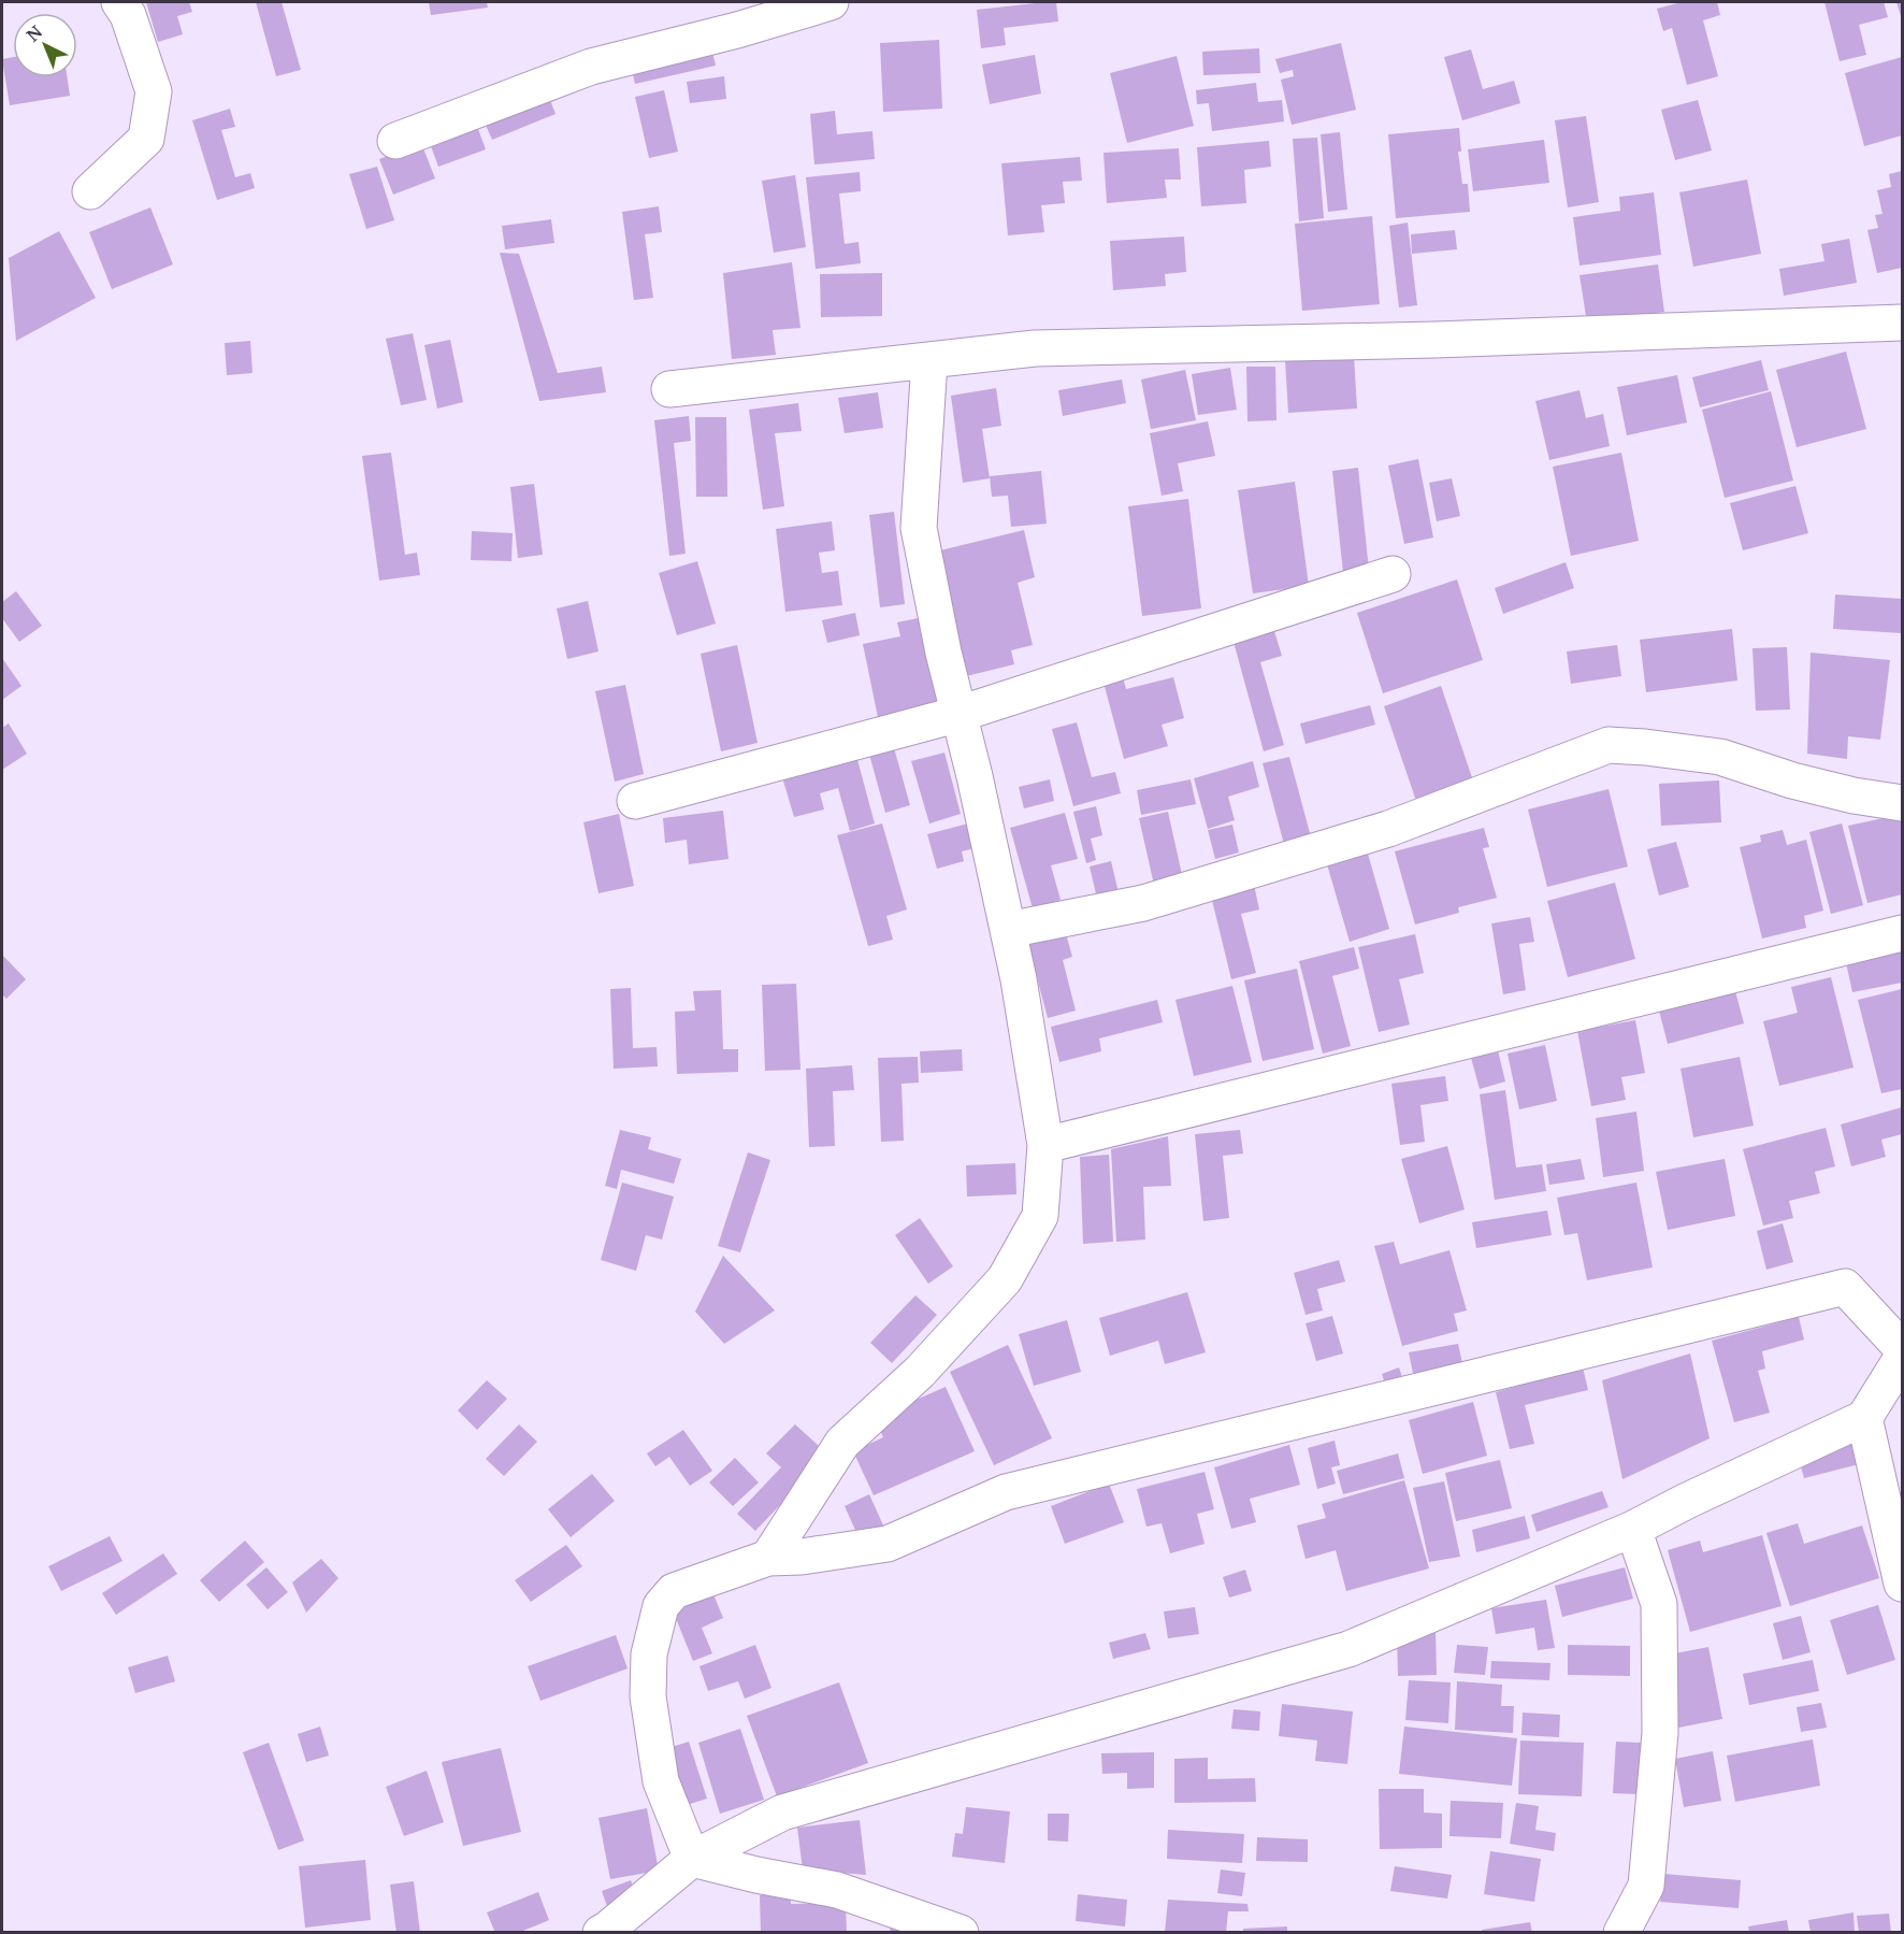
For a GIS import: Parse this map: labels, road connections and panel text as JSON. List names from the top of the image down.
{
  "north": "top left"
}
